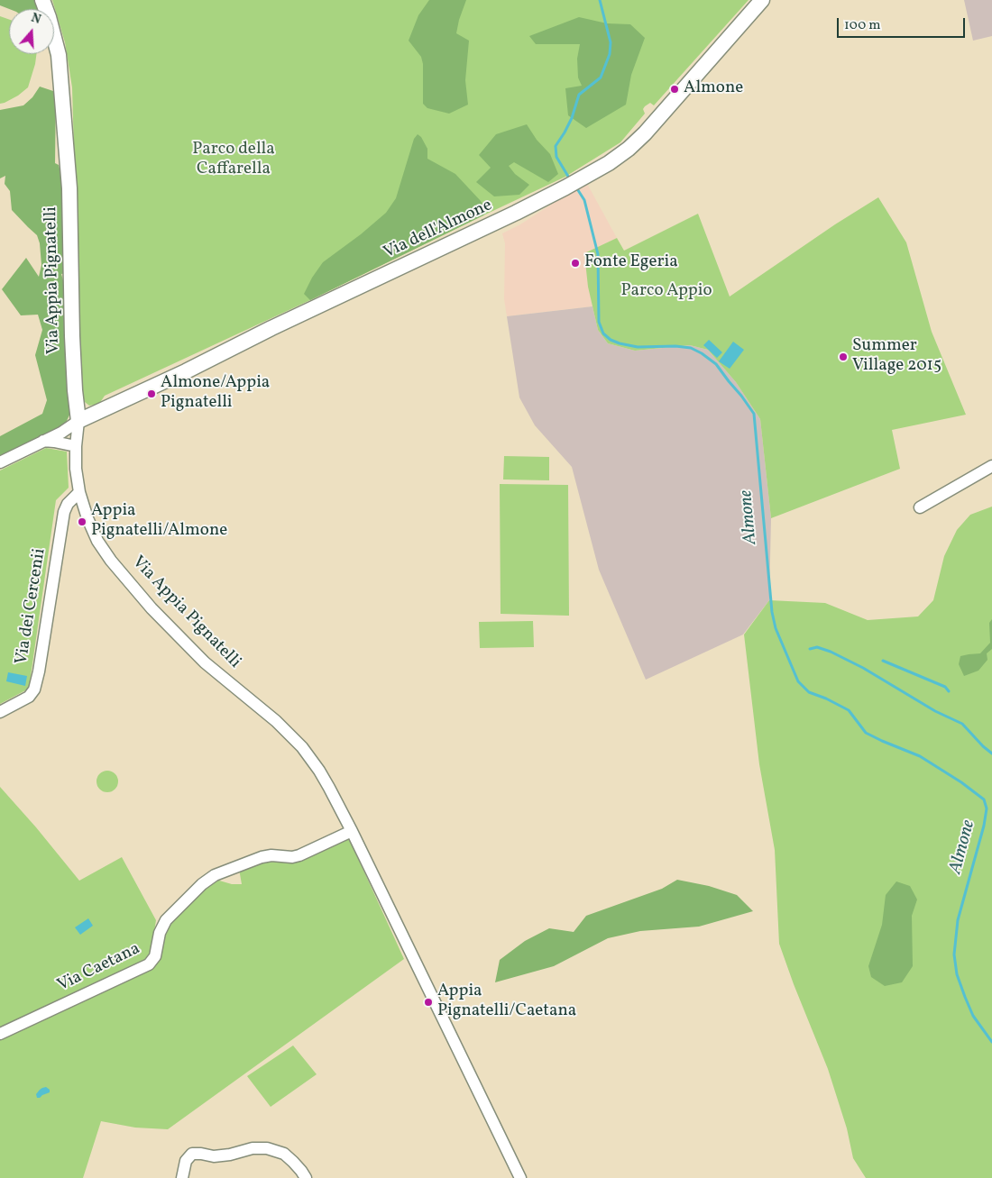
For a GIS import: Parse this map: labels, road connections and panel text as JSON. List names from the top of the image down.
{
  "streets": {
    "main road": ["Via dell'Almone", "Via Appia Pignatelli"],
    "street": ["Via dei Cercenii", "Via Caetana"]
  },
  "crossings": [
    ["Via dell'Almone", "Via Appia Pignatelli"],
    ["Via Appia Pignatelli", "Via dei Cercenii"],
    ["Via Appia Pignatelli", "Via Caetana"]
  ],
  "water": ["Almone"],
  "parks": ["Parco della Caffarella", "Parco Appio"],
  "places": [
    "Almone",
    "Fonte Egeria",
    "Summer Village 2015",
    "Almone/Appia Pignatelli",
    "Appia Pignatelli/Almone",
    "Appia Pignatelli/Caetana"
  ],
  "scale_bar": "100 m",
  "north": "top"
}
